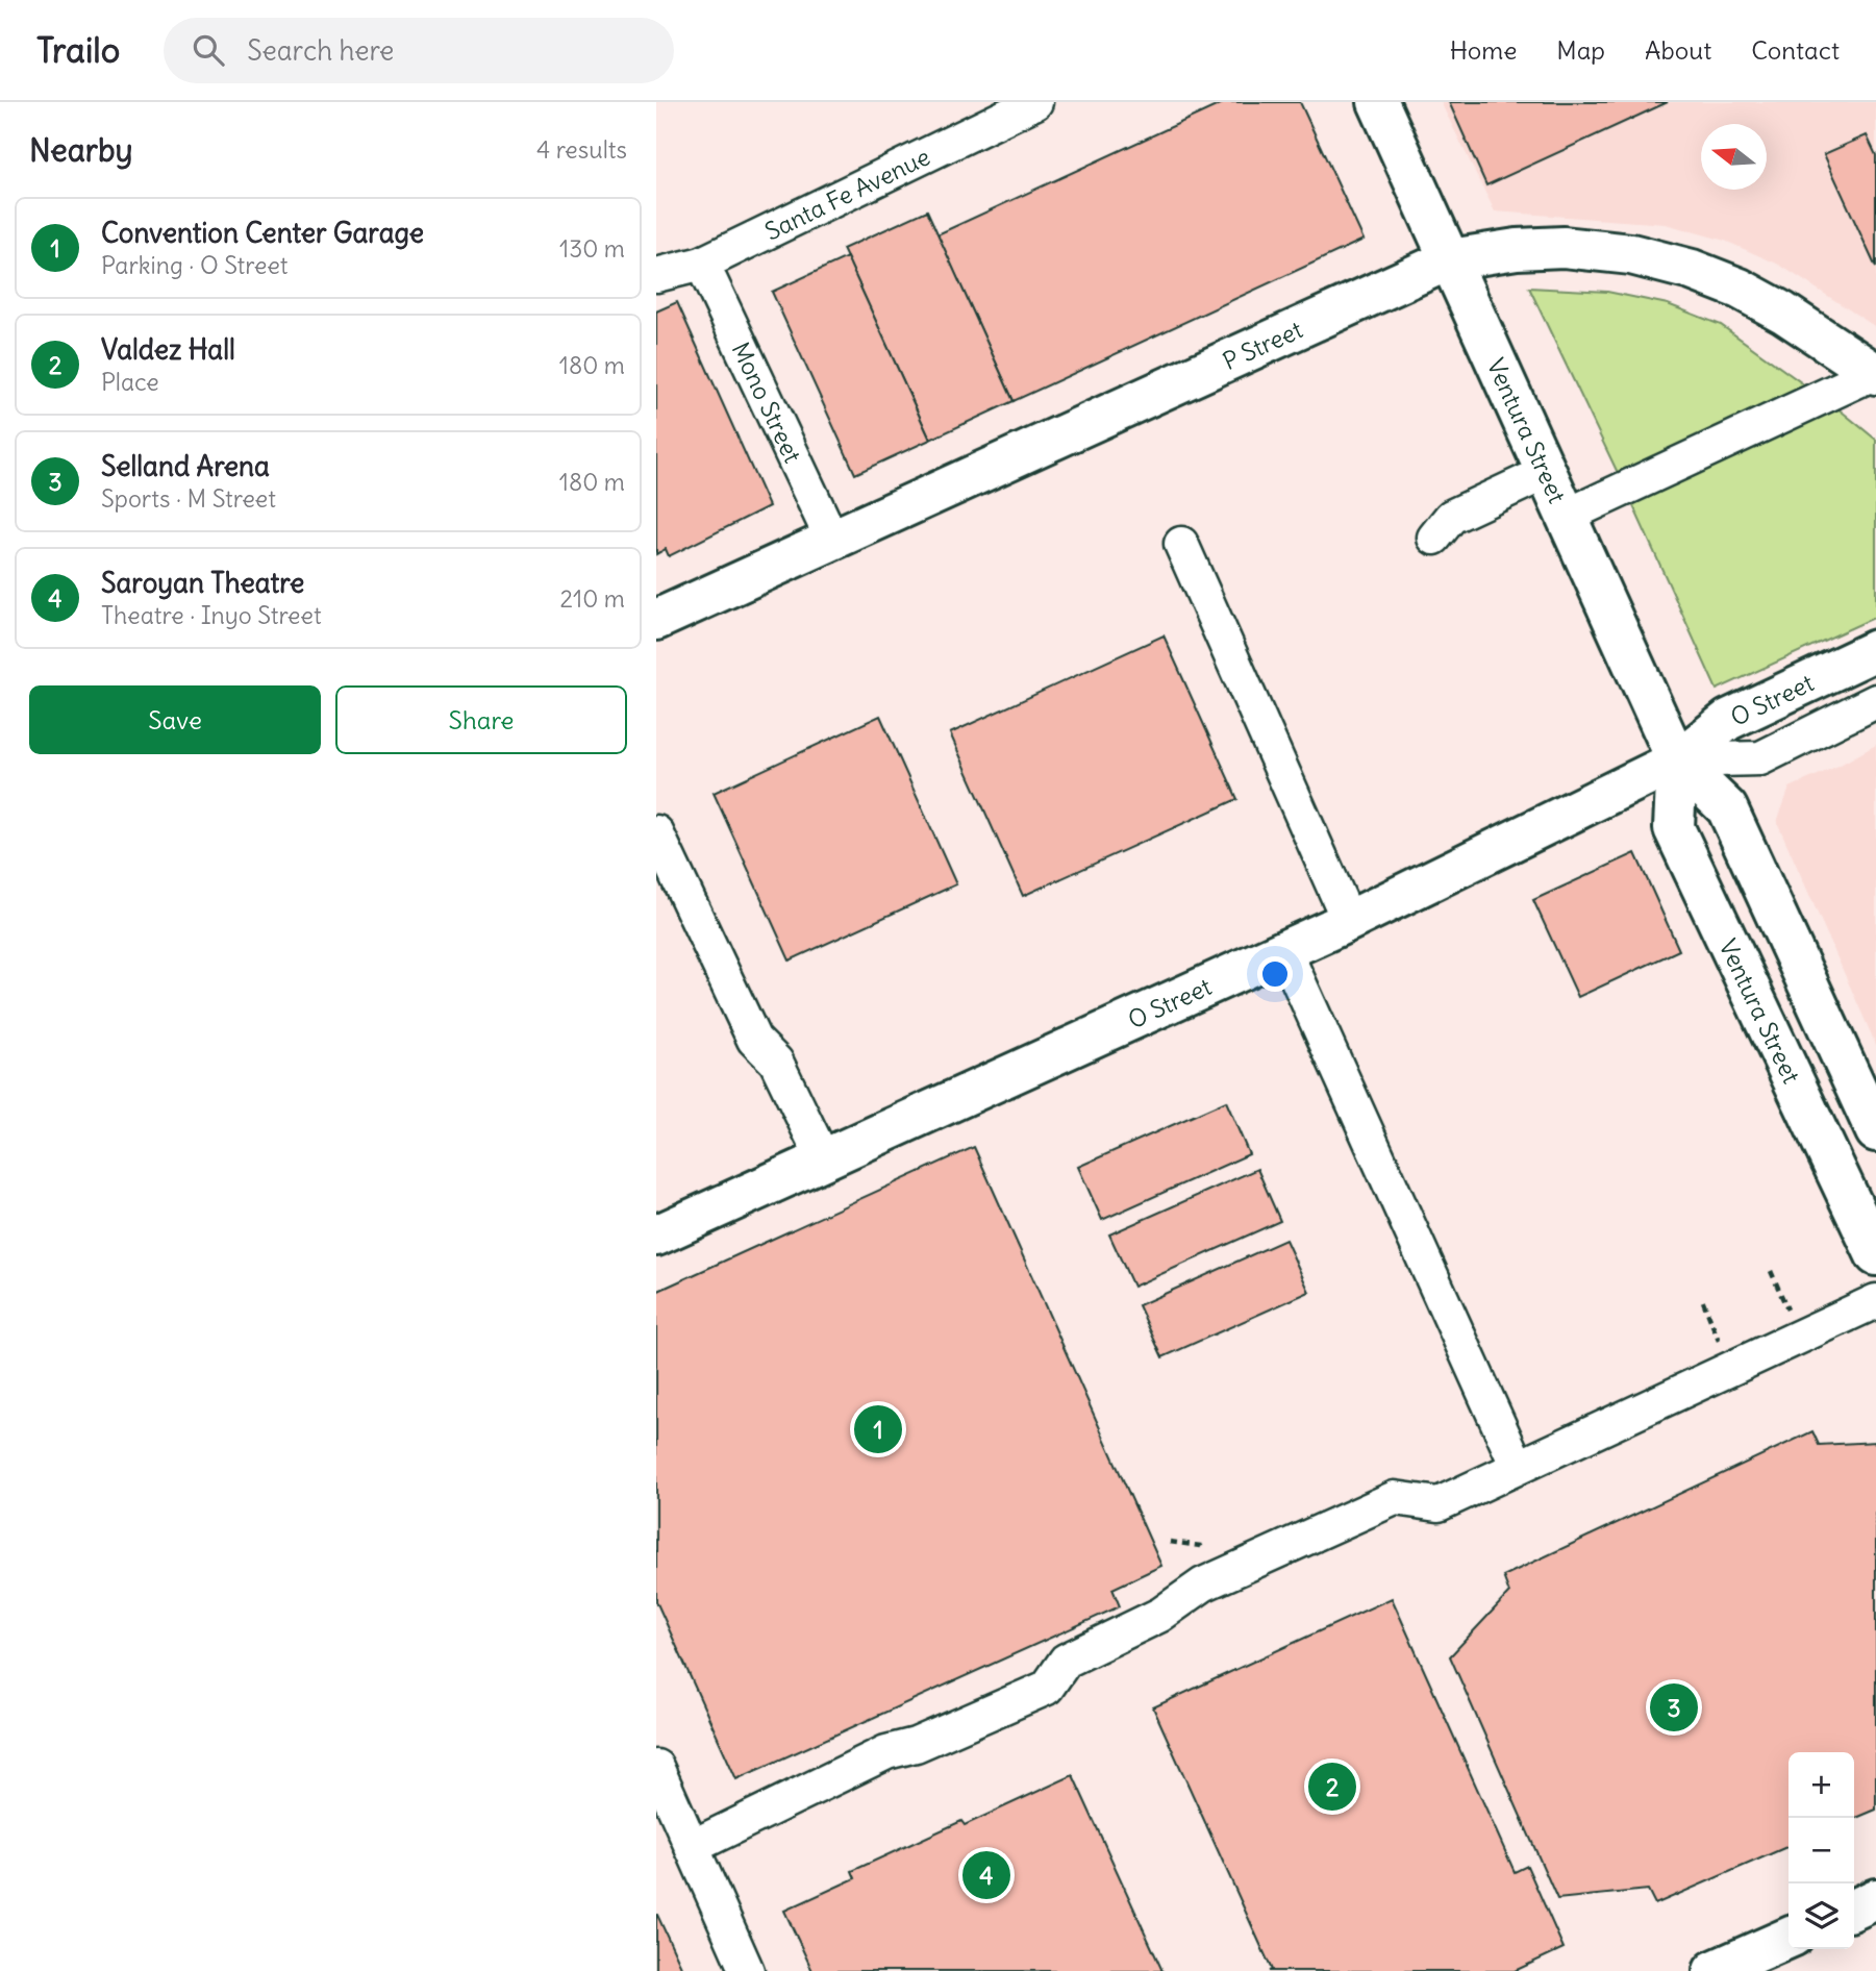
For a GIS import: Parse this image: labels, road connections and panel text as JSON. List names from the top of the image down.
{
  "streets": {
    "main road": ["P Street", "Ventura Street", "O Street"],
    "street": ["Santa Fe Avenue", "Mono Street"]
  },
  "crossings": [
    ["Santa Fe Avenue", "Mono Street"],
    ["P Street", "Mono Street"],
    ["P Street", "Ventura Street"],
    ["Ventura Street", "O Street"]
  ],
  "north": "left",
  "page": {
    "header": "Trailo",
    "search": "Search here",
    "nav": [
      "Home",
      "Map",
      "About",
      "Contact"
    ],
    "heading": ["Nearby", "4 results"],
    "list": [
      {
        "mark": "1",
        "name": "Convention Center Garage",
        "note": "Parking · O Street",
        "value": "130 m"
      },
      {
        "mark": "2",
        "name": "Valdez Hall",
        "note": "Place",
        "value": "180 m"
      },
      {
        "mark": "3",
        "name": "Selland Arena",
        "note": "Sports · M Street",
        "value": "180 m"
      },
      {
        "mark": "4",
        "name": "Saroyan Theatre",
        "note": "Theatre · Inyo Street",
        "value": "210 m"
      }
    ],
    "buttons": ["Save", "Share"],
    "pins": [
      "1",
      "3",
      "2",
      "4"
    ],
    "map_buttons": ["+", "−"]
  }
}
